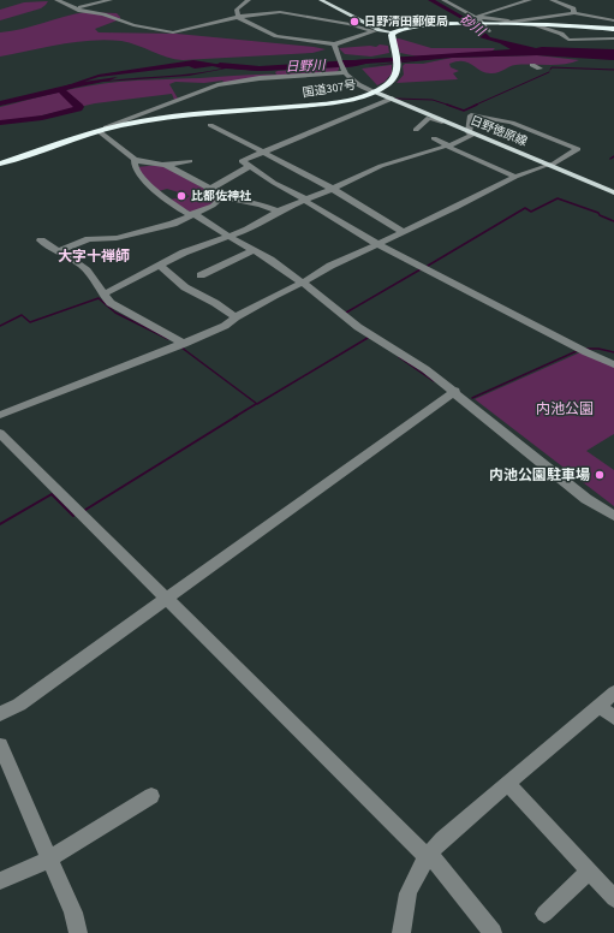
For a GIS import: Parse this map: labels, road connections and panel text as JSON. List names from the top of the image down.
{
  "streets": {
    "highway": ["国道307号"],
    "main road": ["日野徳原線"]
  },
  "crossings": [
    ["国道307号", "日野徳原線"]
  ],
  "districts": ["大字十禅師"],
  "water": ["砂川", "日野川"],
  "parks": ["内池公園"],
  "places": ["日野清田郵便局", "比都佐神社", "内池公園駐車場"]
}
